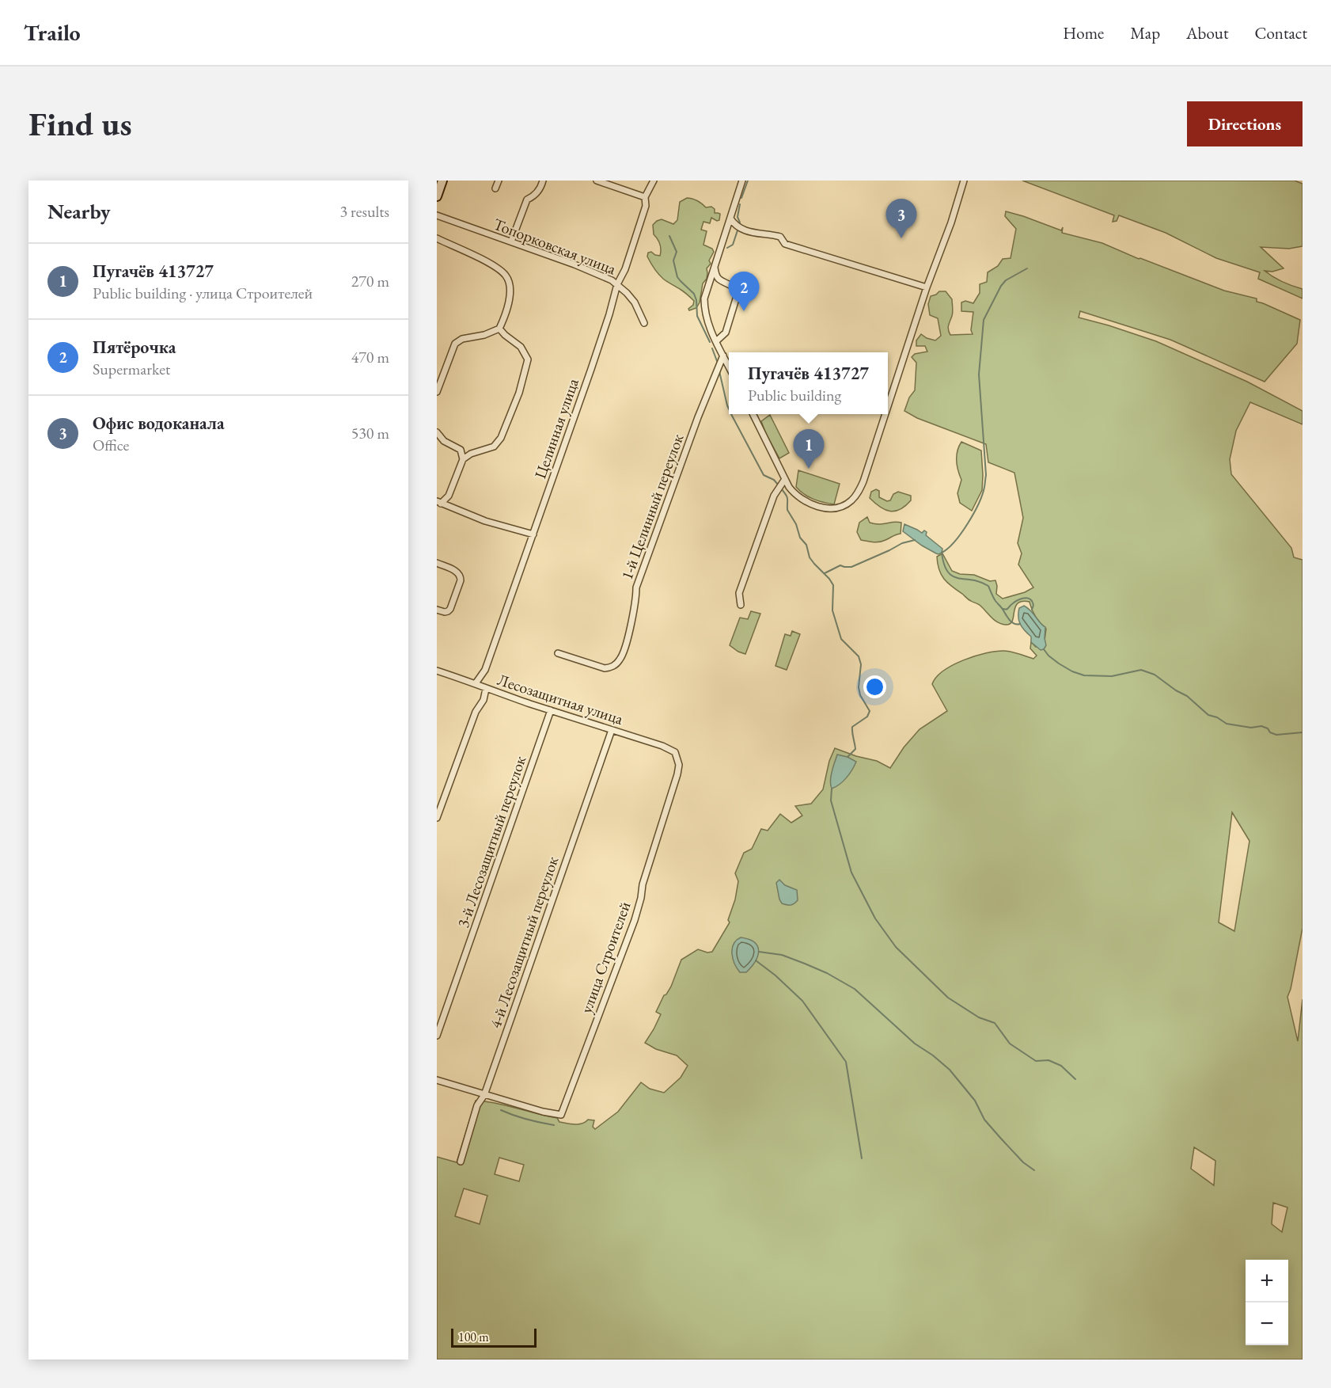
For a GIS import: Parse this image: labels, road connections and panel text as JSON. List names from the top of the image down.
{
  "streets": {
    "street": [
      "Топорковская улица",
      "Целинная улица",
      "1-й Целинный переулок",
      "Лесозащитная улица",
      "3-й Лесозащитный переулок",
      "4-й Лесозащитный переулок",
      "улица Строителей"
    ]
  },
  "crossings": [
    ["Топорковская улица", "Целинная улица"],
    ["Целинная улица", "Лесозащитная улица"],
    ["Лесозащитная улица", "3-й Лесозащитный переулок"],
    ["Лесозащитная улица", "4-й Лесозащитный переулок"],
    ["Лесозащитная улица", "улица Строителей"],
    ["4-й Лесозащитный переулок", "улица Строителей"]
  ],
  "scale_bar": "100 m",
  "page": {
    "header": "Trailo",
    "nav": [
      "Home",
      "Map",
      "About",
      "Contact"
    ],
    "buttons": "Directions",
    "title": "Find us",
    "heading": ["Nearby", "3 results"],
    "pins": ["3", "2", "1"],
    "list": [
      {
        "mark": "1",
        "name": "Пугачёв 413727",
        "note": "Public building · улица Строителей",
        "value": "270 m"
      },
      {
        "mark": "2",
        "name": "Пятёрочка",
        "note": "Supermarket",
        "value": "470 m"
      },
      {
        "mark": "3",
        "name": "Офис водоканала",
        "note": "Office",
        "value": "530 m"
      }
    ],
    "popup": ["Пугачёв 413727", "Public building"],
    "map_buttons": ["+", "−"],
    "scale": "100 m"
  }
}
